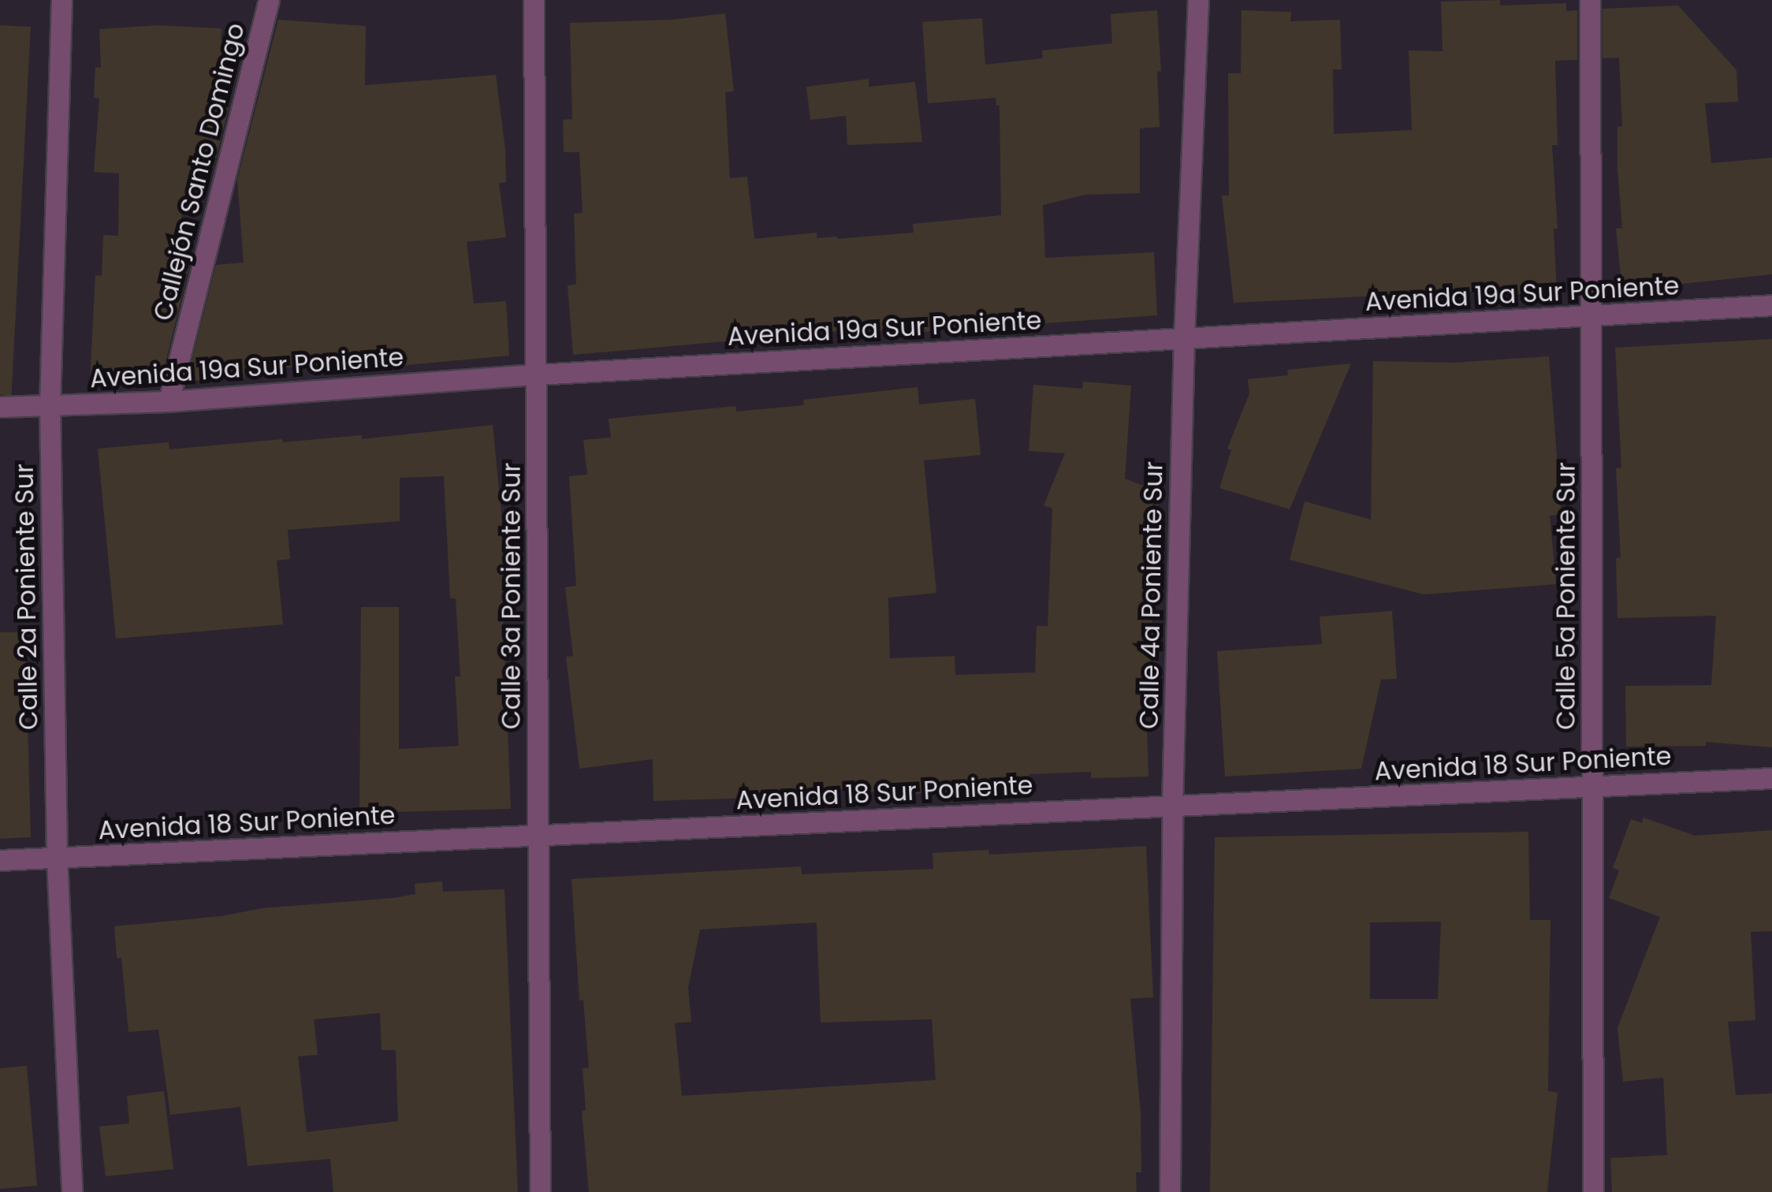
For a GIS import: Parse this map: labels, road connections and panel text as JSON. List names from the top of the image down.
{
  "streets": {
    "street": [
      "Callejón Santo Domingo",
      "Avenida 19a Sur Poniente",
      "Calle 4a Poniente Sur",
      "Calle 3a Poniente Sur",
      "Calle 5a Poniente Sur",
      "Calle 2a Poniente Sur",
      "Avenida 18 Sur Poniente"
    ]
  },
  "crossings": [
    ["Callejón Santo Domingo", "Avenida 19a Sur Poniente"],
    ["Avenida 19a Sur Poniente", "Calle 4a Poniente Sur"],
    ["Avenida 19a Sur Poniente", "Calle 3a Poniente Sur"],
    ["Avenida 19a Sur Poniente", "Calle 5a Poniente Sur"],
    ["Avenida 19a Sur Poniente", "Calle 2a Poniente Sur"],
    ["Calle 4a Poniente Sur", "Avenida 18 Sur Poniente"],
    ["Calle 3a Poniente Sur", "Avenida 18 Sur Poniente"],
    ["Calle 5a Poniente Sur", "Avenida 18 Sur Poniente"],
    ["Calle 2a Poniente Sur", "Avenida 18 Sur Poniente"]
  ]
}
